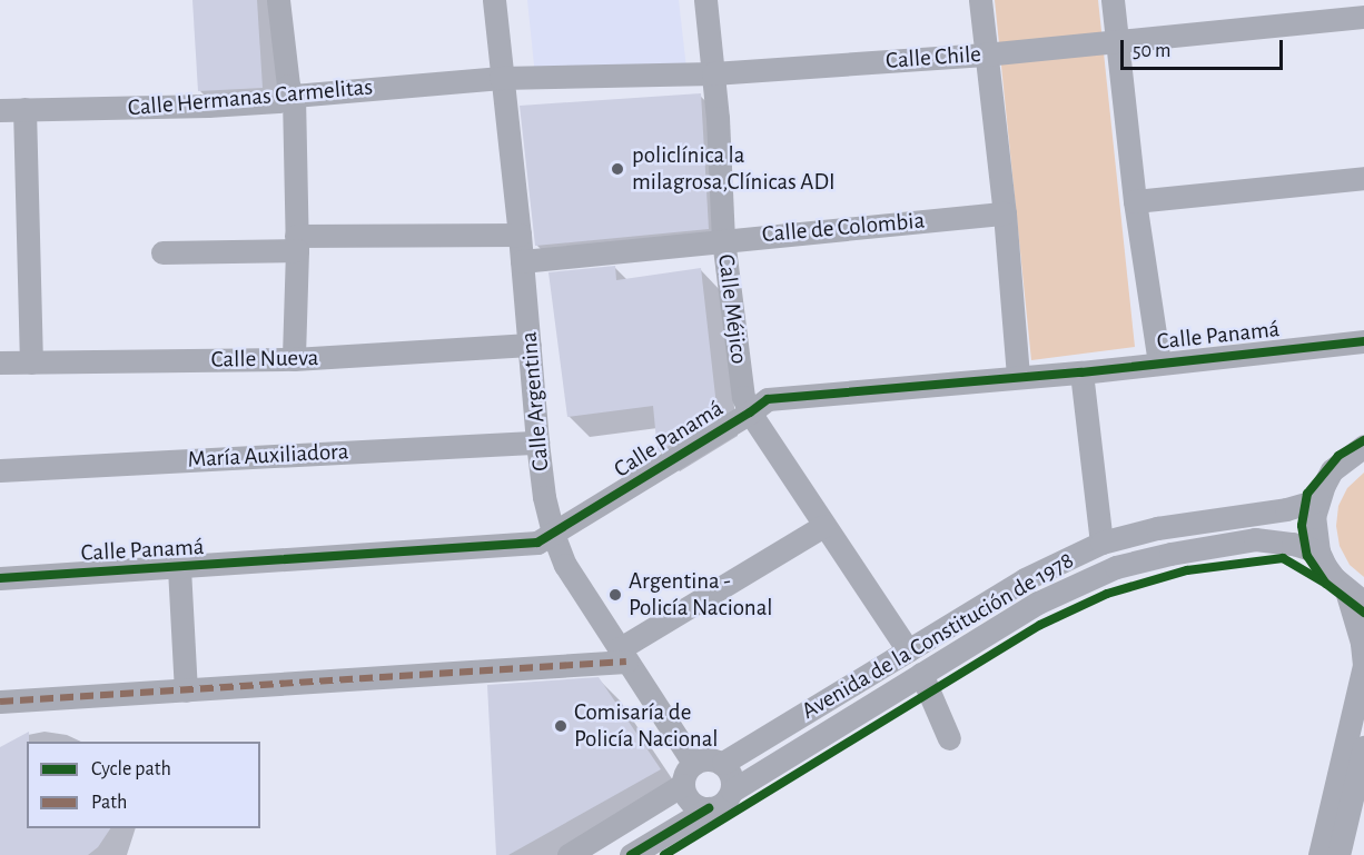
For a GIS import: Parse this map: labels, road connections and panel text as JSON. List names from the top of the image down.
{
  "streets": {
    "street": [
      "Calle Chile",
      "Calle Hermanas Carmelitas",
      "Calle de Colombia",
      "Calle Méjico",
      "Calle Panamá",
      "Calle Nueva",
      "Calle Argentina",
      "María Auxiliadora",
      "Avenida de la Constitución de 1978"
    ]
  },
  "crossings": [
    ["Calle Chile", "Calle Hermanas Carmelitas"],
    ["Calle Chile", "Calle Méjico"],
    ["Calle Chile", "Calle Argentina"],
    ["Calle Hermanas Carmelitas", "Calle Argentina"],
    ["Calle de Colombia", "Calle Méjico"],
    ["Calle de Colombia", "Calle Argentina"],
    ["Calle Méjico", "Calle Panamá"],
    ["Calle Méjico", "Avenida de la Constitución de 1978"],
    ["Calle Panamá", "Calle Argentina"],
    ["Calle Nueva", "Calle Argentina"],
    ["Calle Argentina", "María Auxiliadora"],
    ["Calle Argentina", "Avenida de la Constitución de 1978"]
  ],
  "places": ["policlínica la milagrosa,Clínicas ADI", "Argentina - Policía Nacional", "Comisaría de Policía Nacional"],
  "legend": ["Cycle path", "Path"],
  "scale_bar": "50 m"
}
